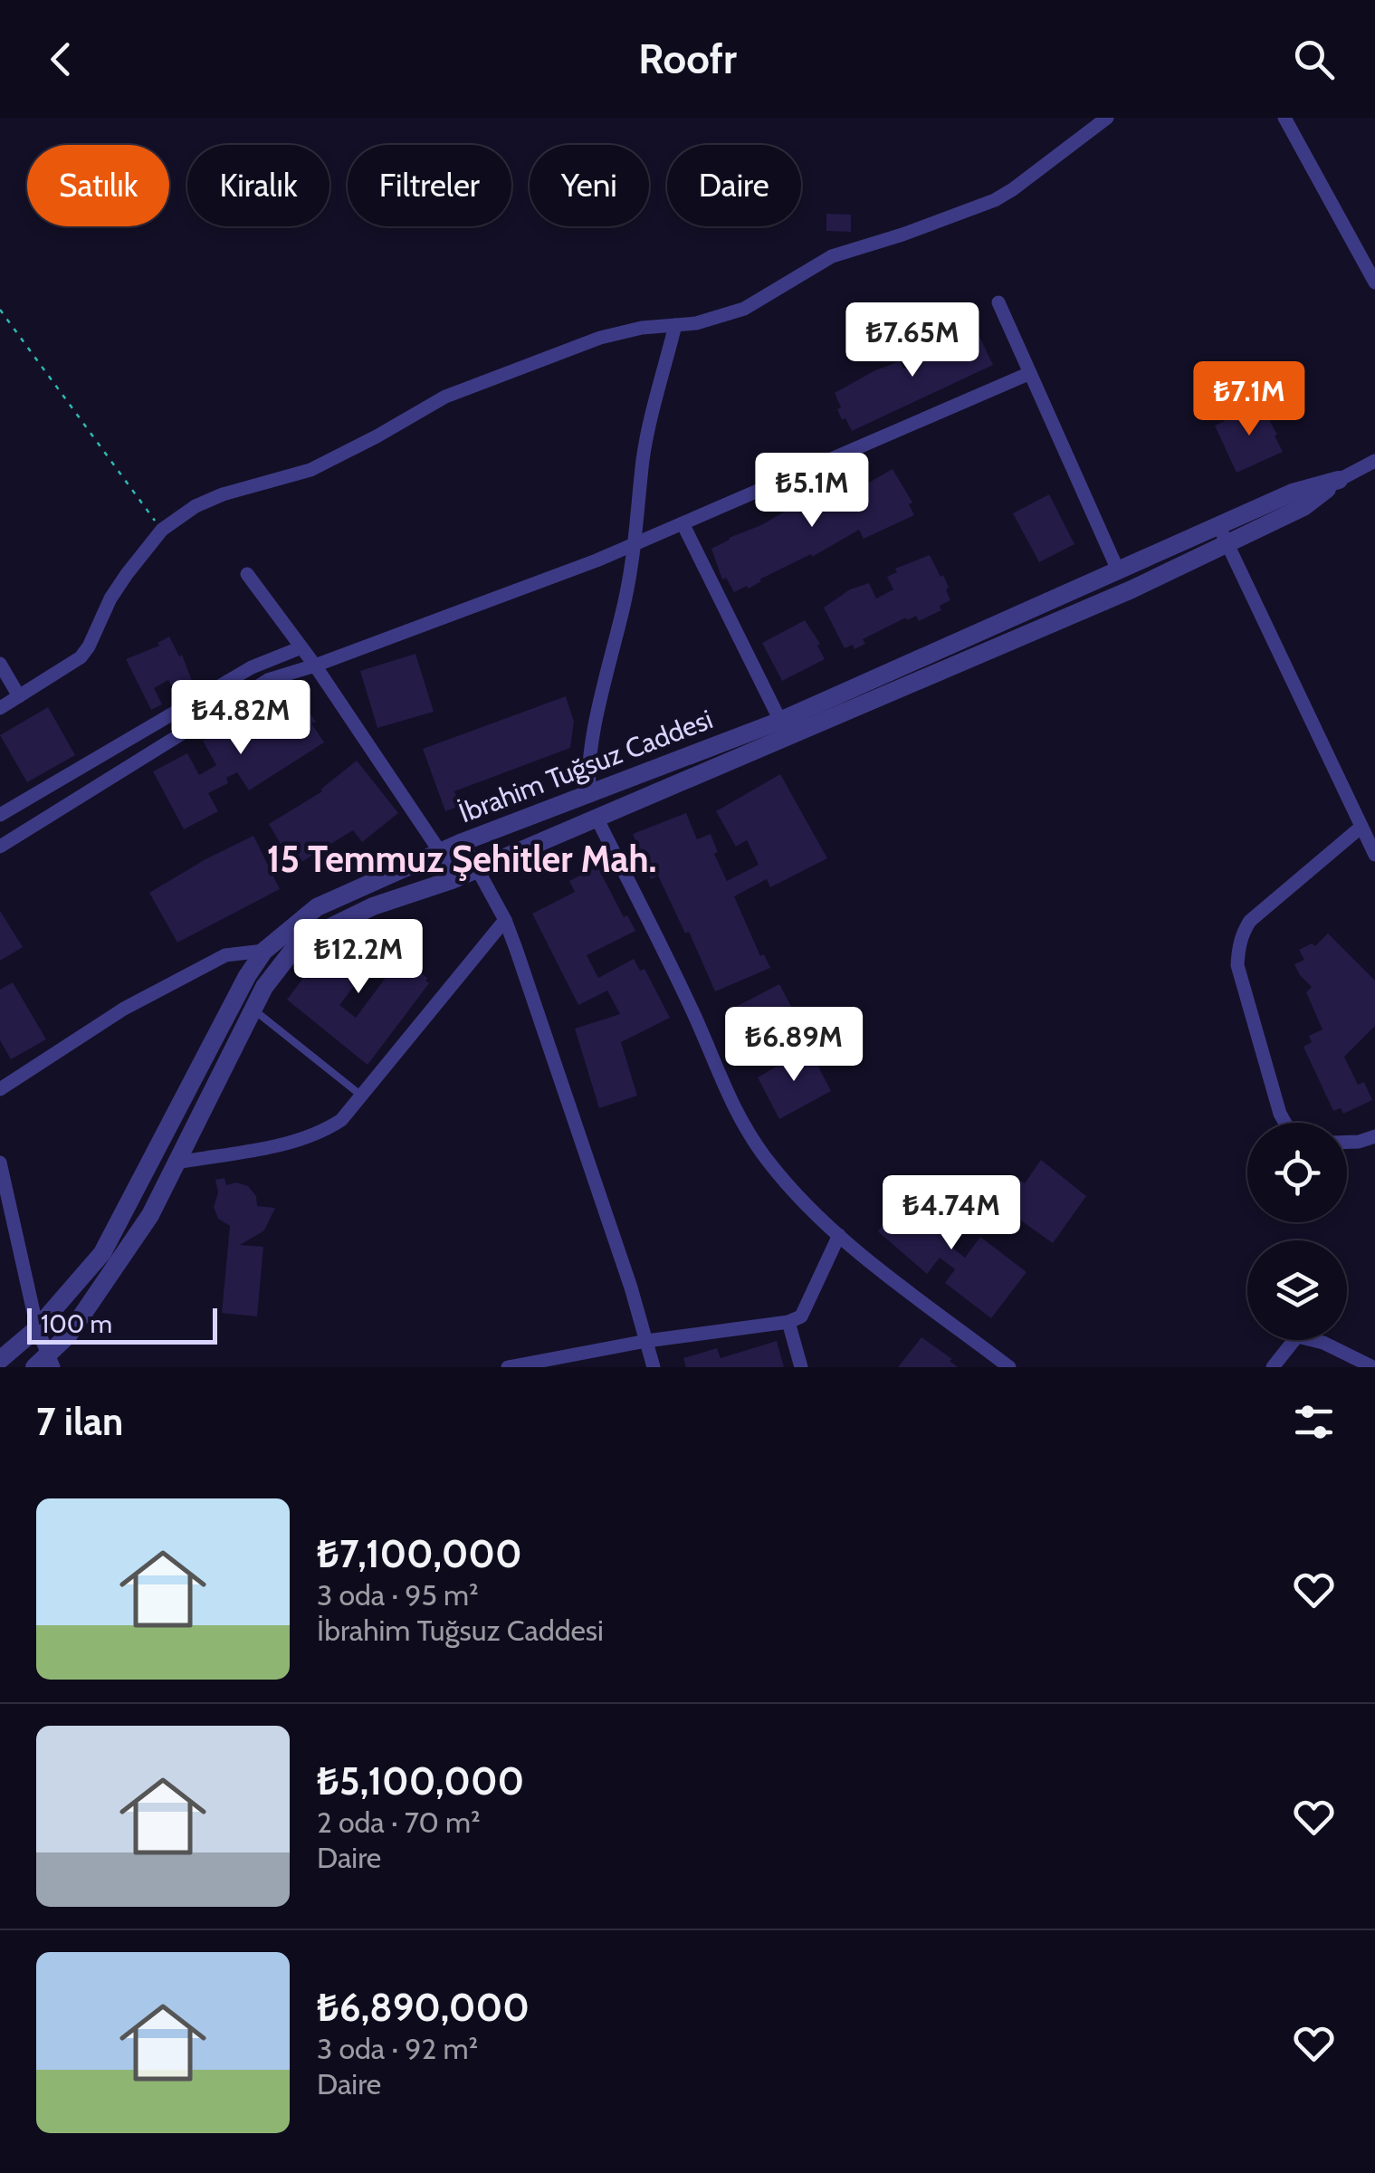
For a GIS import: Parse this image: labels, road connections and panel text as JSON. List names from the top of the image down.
{
  "streets": {
    "street": ["İbrahim Tuğsuz Caddesi"]
  },
  "districts": ["15 Temmuz Şehitler Mah."],
  "scale_bar": "100 m",
  "page": {
    "header": "Roofr",
    "chip": [
      "Satılık",
      "Kiralık",
      "Filtreler",
      "Yeni",
      "Daire"
    ],
    "price": [
      "₺7.65M",
      "₺7.1M",
      "₺5.1M",
      "₺4.82M",
      "₺12.2M",
      "₺6.89M",
      "₺4.74M"
    ],
    "scale": "100 m",
    "heading": "7 ilan",
    "list": [
      {
        "name": "₺7,100,000",
        "note": "3 oda · 95 m² · İbrahim Tuğsuz Caddesi"
      },
      {
        "name": "₺5,100,000",
        "note": "2 oda · 70 m² · Daire"
      },
      {
        "name": "₺6,890,000",
        "note": "3 oda · 92 m² · Daire"
      }
    ]
  }
}
